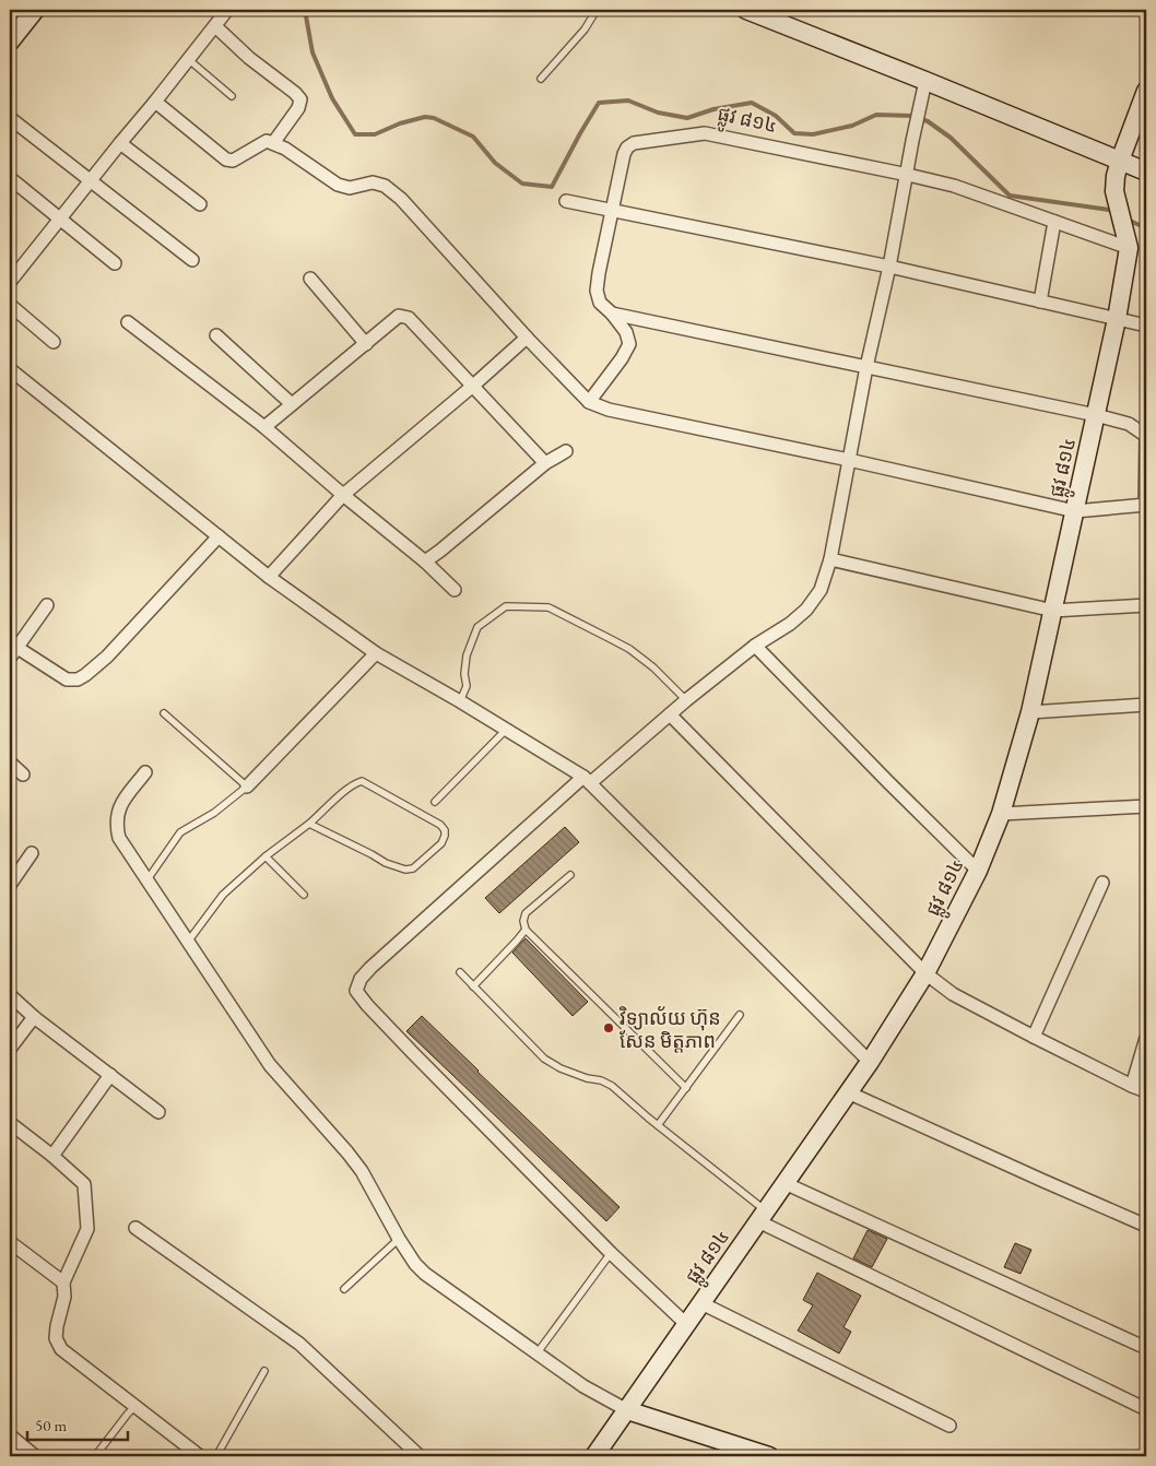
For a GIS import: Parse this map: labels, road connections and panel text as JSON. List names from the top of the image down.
{
  "streets": {
    "street": ["ផ្លូវ ៨១៤"]
  },
  "places": ["វិទ្យាល័យ ហ៊ុន សែន មិត្តភាព"],
  "scale_bar": "50 m"
}
